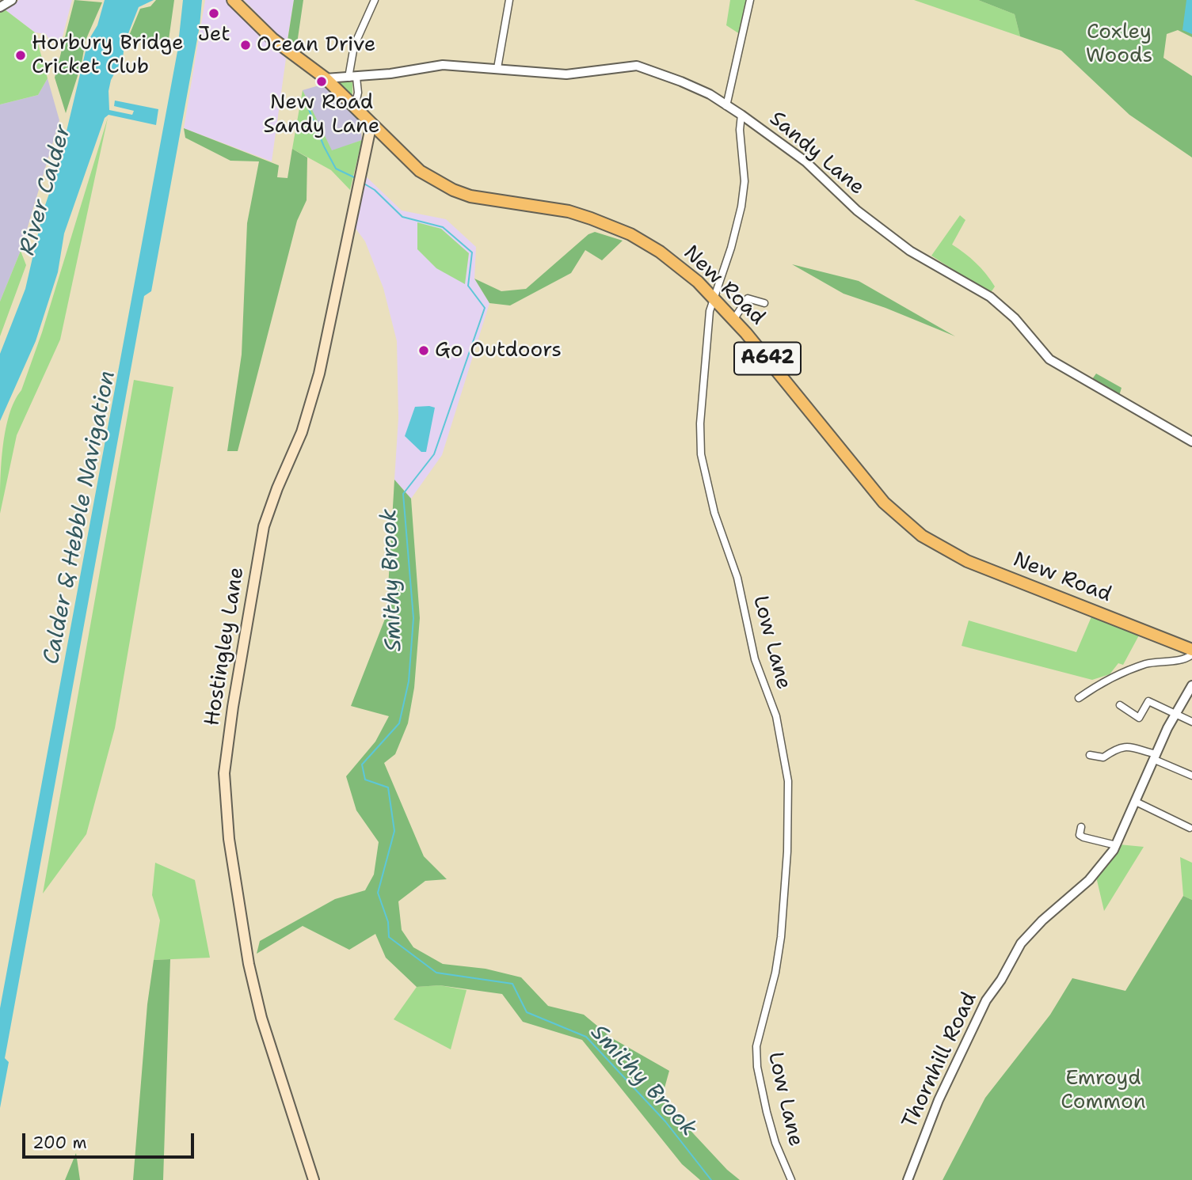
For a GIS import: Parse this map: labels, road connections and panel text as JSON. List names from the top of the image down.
{
  "streets": {
    "highway": ["New Road", "A642"],
    "main road": ["Hostingley Lane"],
    "street": ["Sandy Lane", "Low Lane", "Thornhill Road"]
  },
  "crossings": [
    ["Sandy Lane", "New Road"],
    ["Sandy Lane", "Low Lane"],
    ["New Road", "Low Lane"],
    ["New Road", "Hostingley Lane"]
  ],
  "water": ["River Calder", "Calder & Hebble Navigation", "Smithy Brook"],
  "parks": ["Coxley Woods", "Emroyd Common"],
  "places": [
    "Jet",
    "Ocean Drive",
    "Horbury Bridge Cricket Club",
    "New Road Sandy Lane",
    "Go Outdoors"
  ],
  "scale_bar": "200 m"
}
